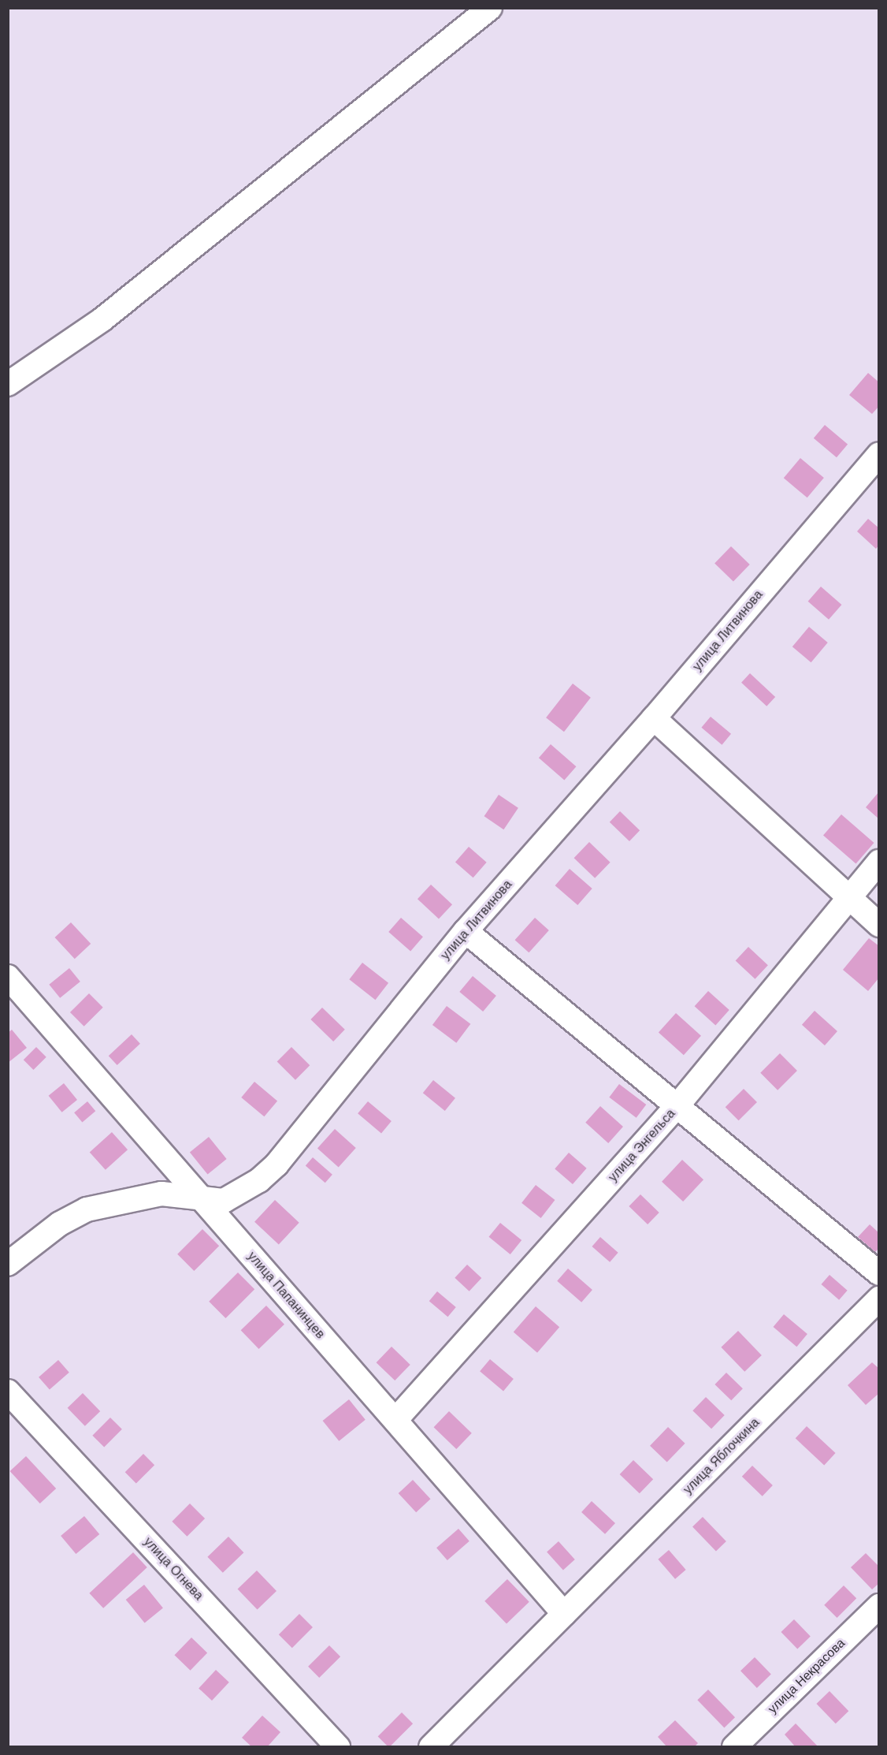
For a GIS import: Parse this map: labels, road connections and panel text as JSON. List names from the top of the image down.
{
  "streets": {
    "street": [
      "улица Литвинова",
      "улица Энгельса",
      "улица Папанинцев",
      "улица Яблочкина",
      "улица Огнева",
      "улица Некрасова"
    ]
  },
  "crossings": [
    ["улица Литвинова", "улица Папанинцев"],
    ["улица Энгельса", "улица Папанинцев"],
    ["улица Папанинцев", "улица Яблочкина"]
  ]
}
